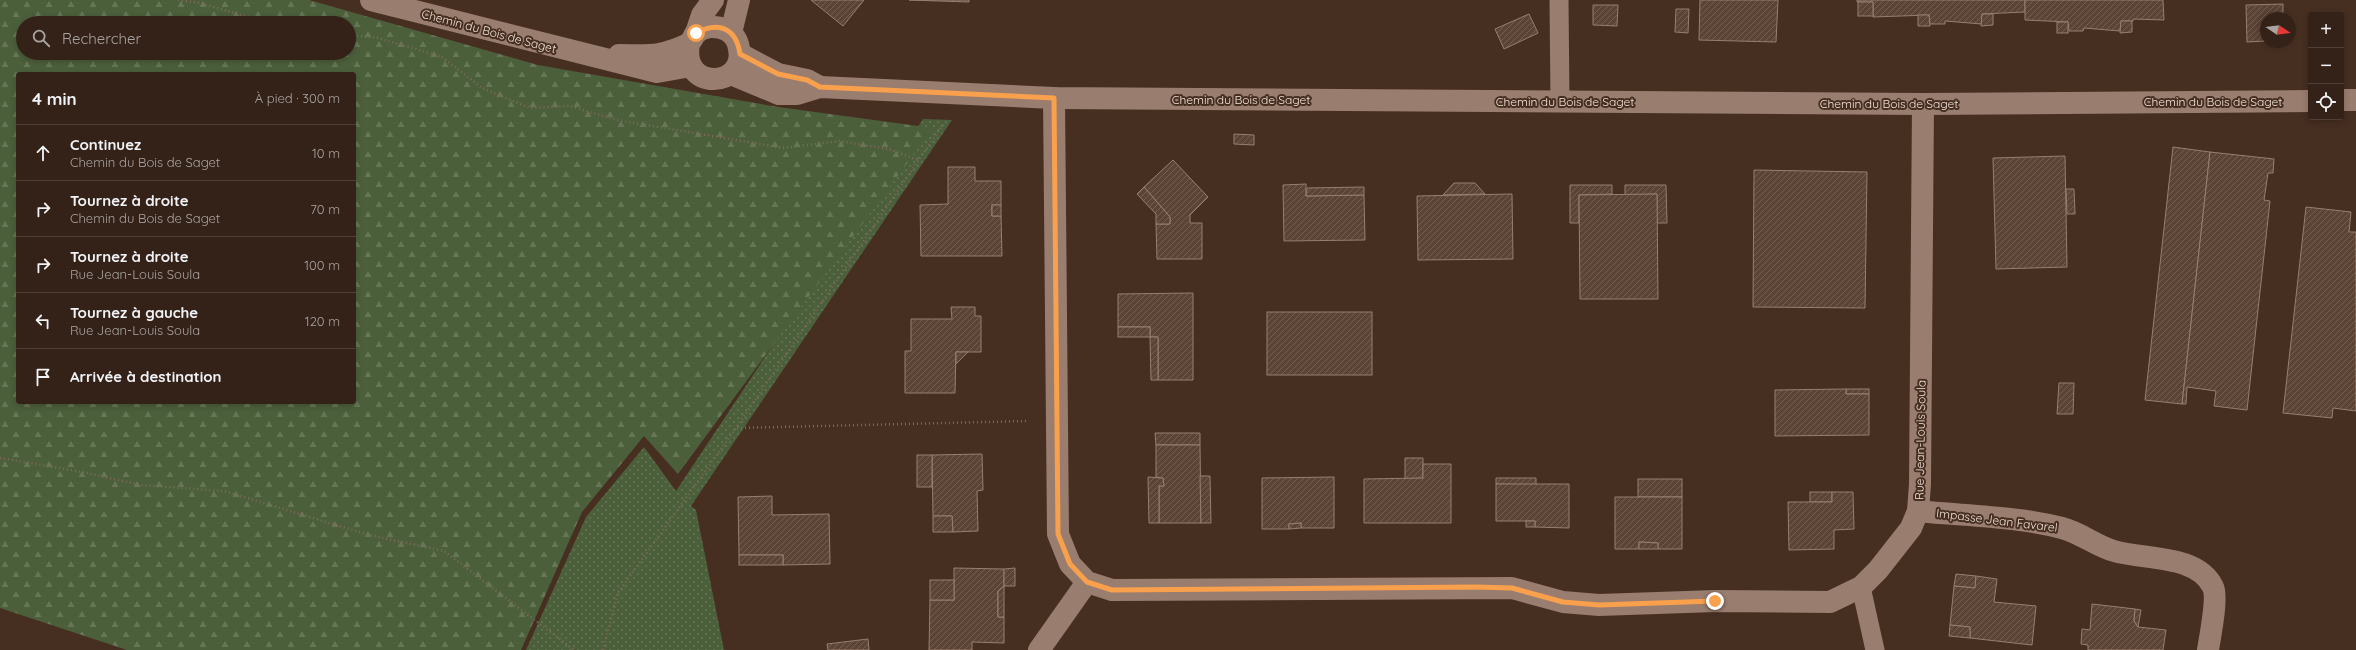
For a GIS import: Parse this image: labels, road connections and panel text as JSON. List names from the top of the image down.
{
  "streets": {
    "street": ["Chemin du Bois de Saget", "Rue Jean-Louis Soula", "Impasse Jean Favarel"]
  },
  "crossings": [
    ["Chemin du Bois de Saget", "Rue Jean-Louis Soula"],
    ["Rue Jean-Louis Soula", "Impasse Jean Favarel"]
  ],
  "north": "right",
  "page": {
    "map_buttons": ["+", "−"],
    "search": "Rechercher",
    "heading": ["4 min", "À pied · 300 m"],
    "list": [
      ["Continuez", "Chemin du Bois de Saget", "10 m"],
      ["Tournez à droite", "Chemin du Bois de Saget", "70 m"],
      ["Tournez à droite", "Rue Jean-Louis Soula", "100 m"],
      ["Tournez à gauche", "Rue Jean-Louis Soula", "120 m"],
      "Arrivée à destination"
    ]
  }
}
